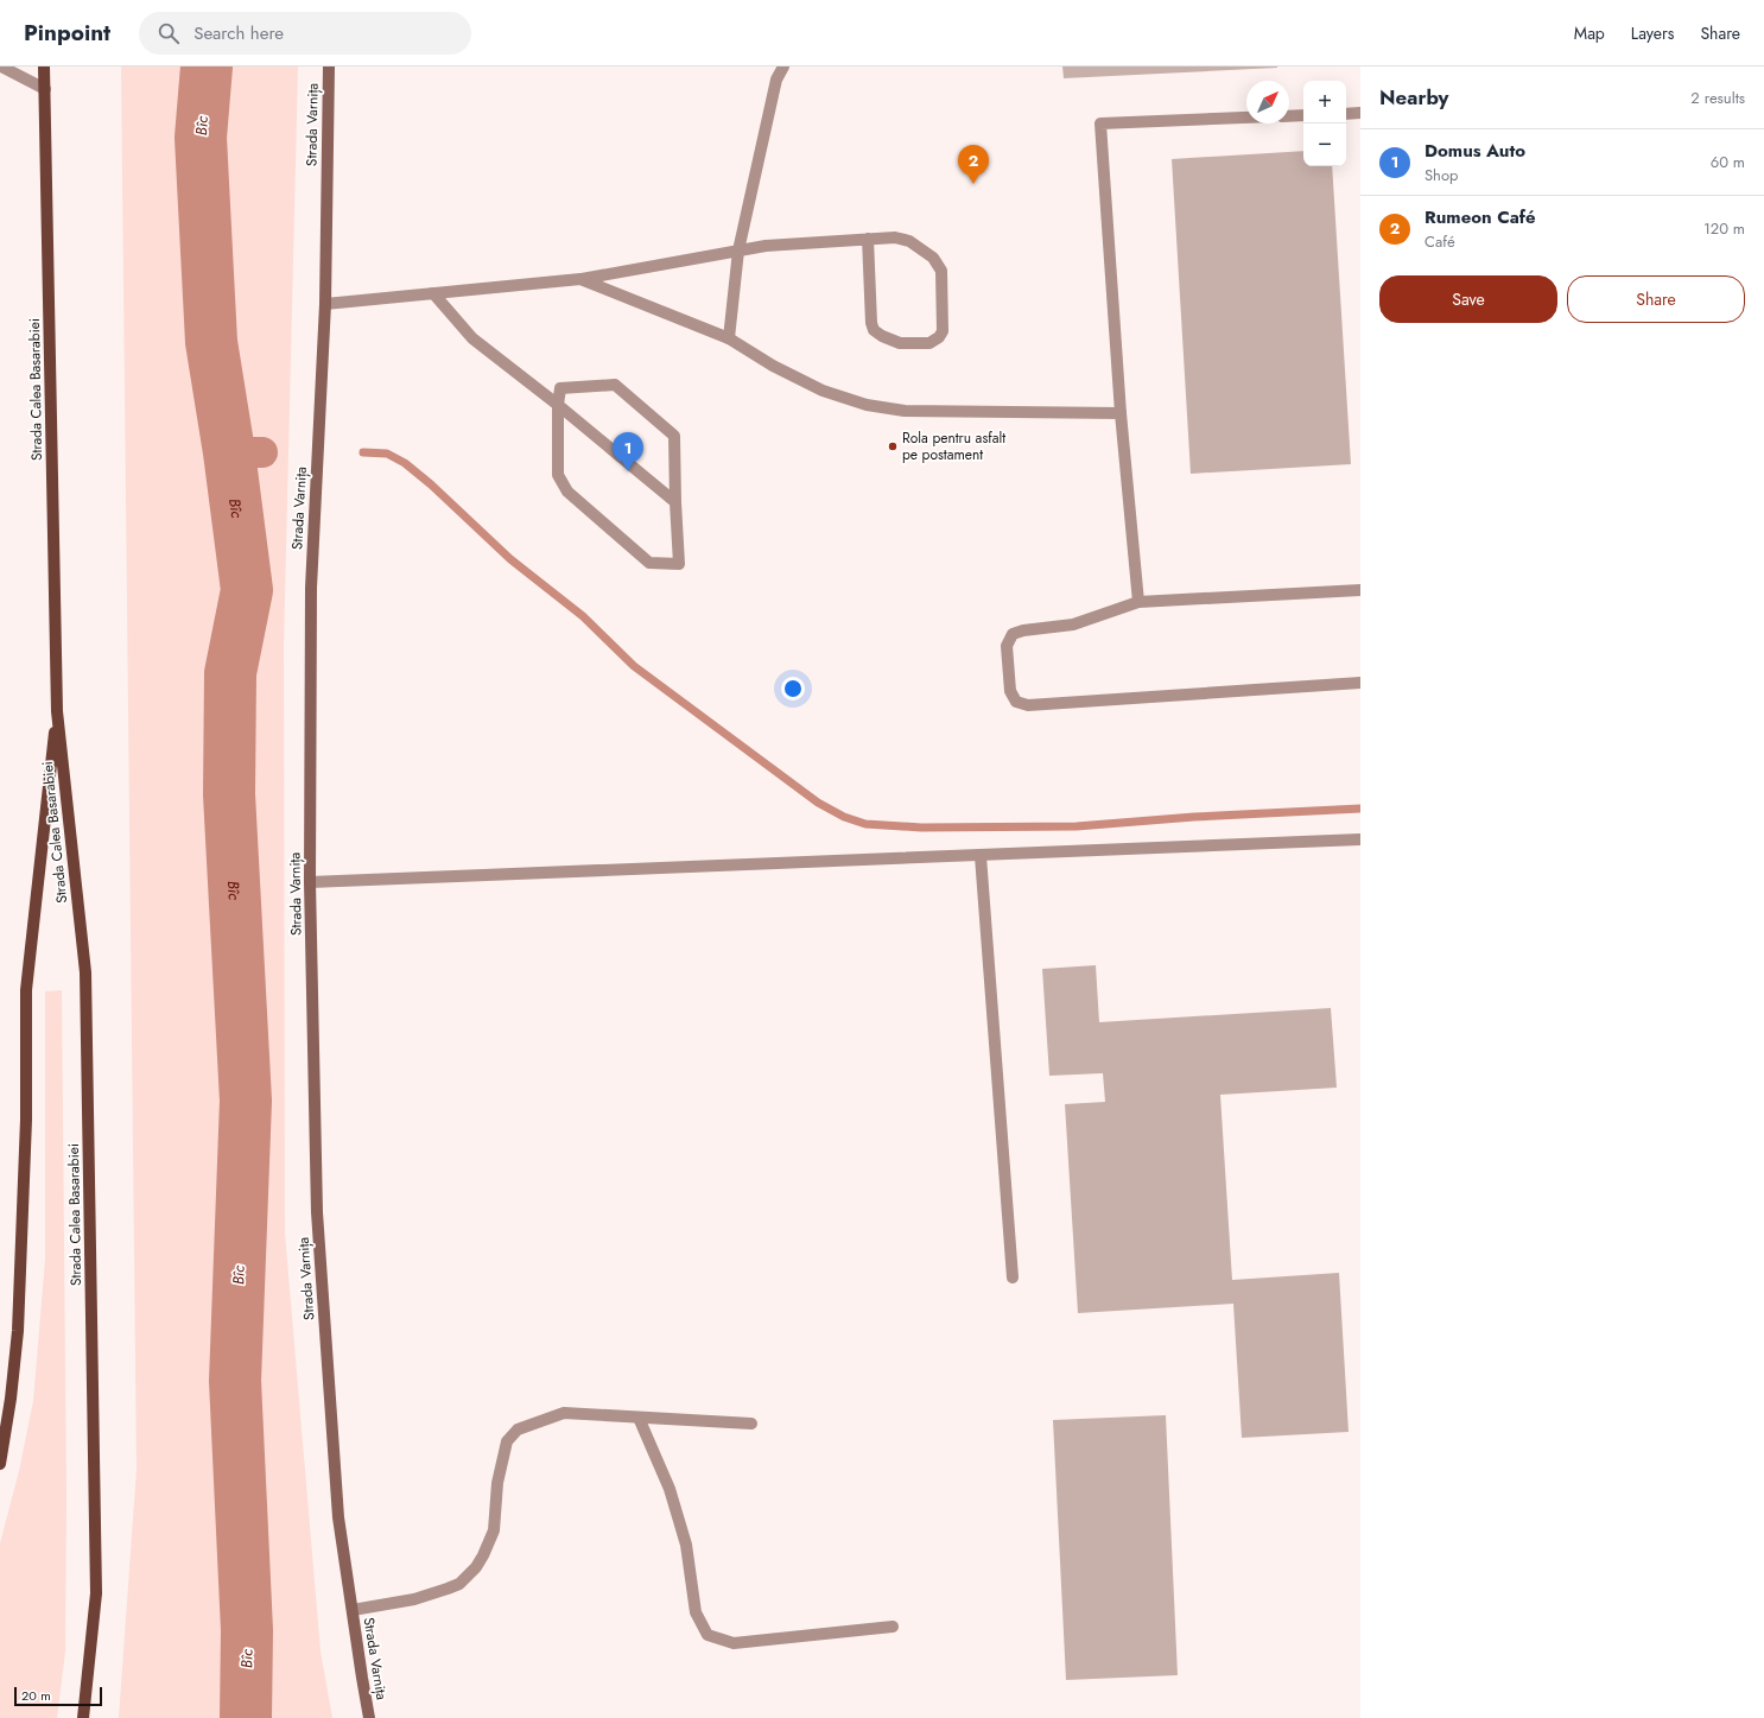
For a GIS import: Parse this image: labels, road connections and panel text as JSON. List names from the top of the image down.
{
  "streets": {
    "main road": ["Strada Calea Basarabiei"],
    "street": ["Strada Varnița"]
  },
  "water": ["Bîc"],
  "places": ["Rola pentru asfalt pe postament"],
  "scale_bar": "20 m",
  "north": "top right",
  "page": {
    "header": "Pinpoint",
    "search": "Search here",
    "nav": ["Map", "Layers", "Share"],
    "heading": ["Nearby", "2 results"],
    "map_buttons": ["+", "−"],
    "list": [
      {
        "mark": "1",
        "name": "Domus Auto",
        "note": "Shop",
        "value": "60 m"
      },
      {
        "mark": "2",
        "name": "Rumeon Café",
        "note": "Café",
        "value": "120 m"
      }
    ],
    "pins": ["2", "1"],
    "buttons": ["Save", "Share"],
    "scale": "20 m"
  }
}
